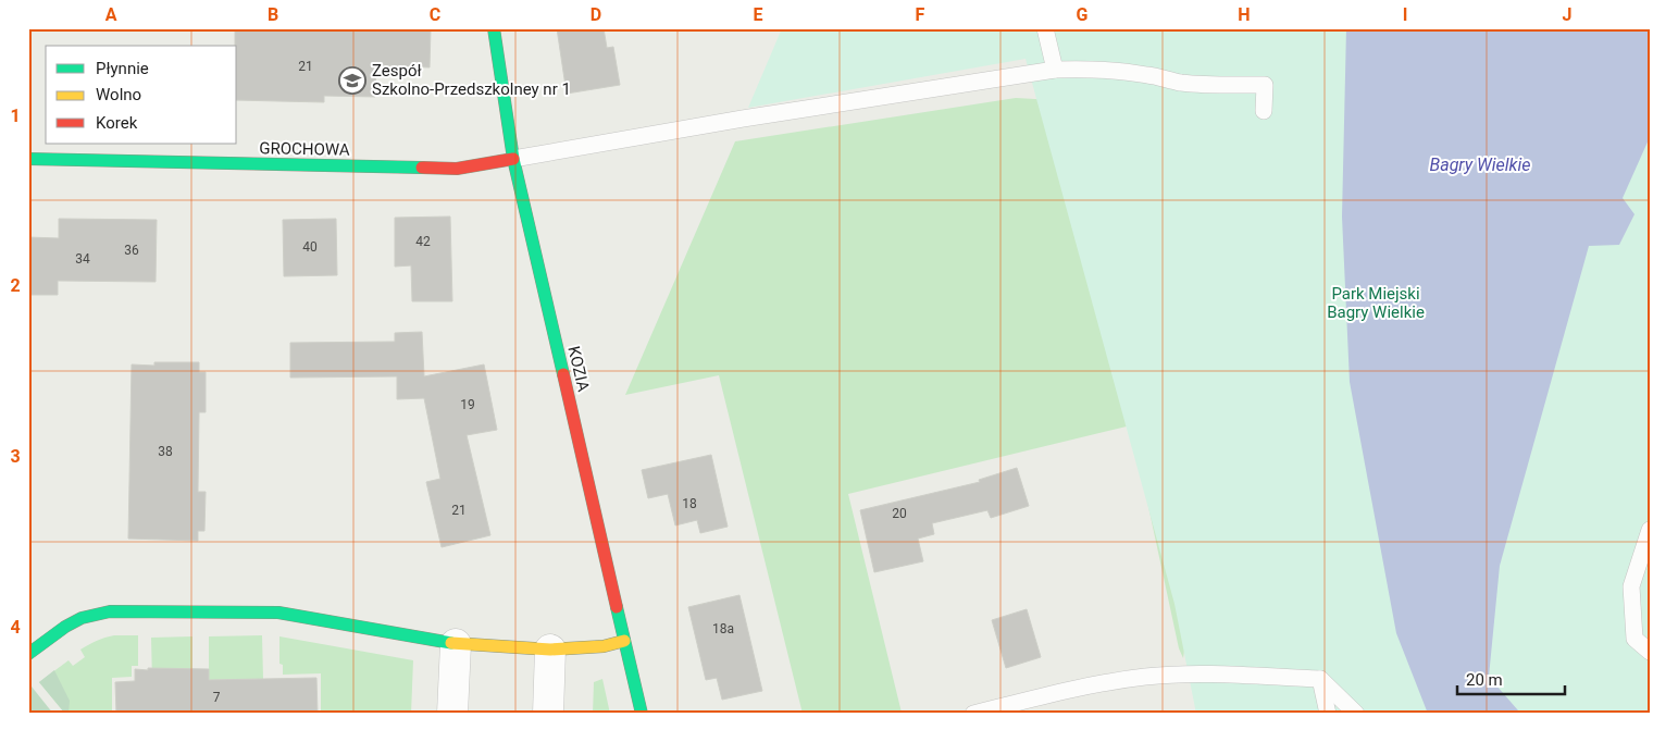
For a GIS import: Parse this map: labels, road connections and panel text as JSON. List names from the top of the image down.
{
  "streets": {
    "street": ["GROCHOWA", "KOZIA"]
  },
  "crossings": [
    ["GROCHOWA", "KOZIA"]
  ],
  "water": ["Bagry Wielkie"],
  "parks": ["Park Miejski Bagry Wielkie"],
  "places": {
    "school or university": ["Zespół Szkolno-Przedszkolney nr 1"]
  },
  "house_numbers": [
    "21",
    "42",
    "40",
    "36",
    "34",
    "19",
    "38",
    "18",
    "21",
    "20",
    "18a",
    "7"
  ],
  "legend": ["Płynnie", "Wolno", "Korek"],
  "scale_bar": "20 m",
  "grid": {
    "columns": [
      "A",
      "B",
      "C",
      "D",
      "E",
      "F",
      "G",
      "H",
      "I",
      "J"
    ],
    "rows": [
      "1",
      "2",
      "3",
      "4"
    ]
  }
}
